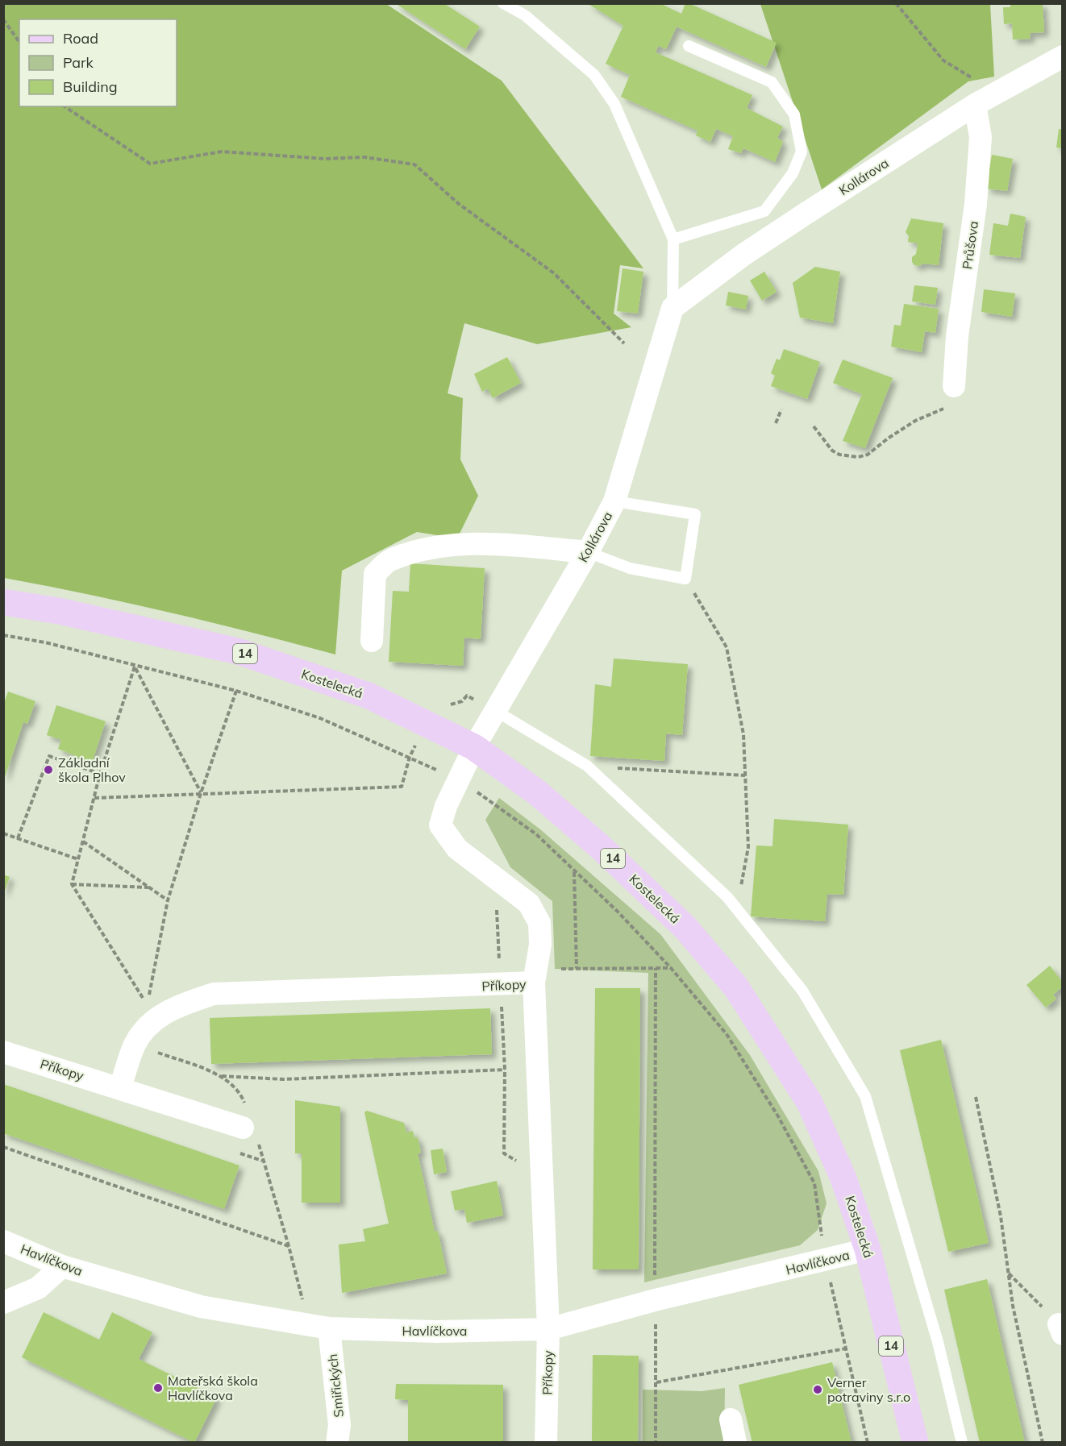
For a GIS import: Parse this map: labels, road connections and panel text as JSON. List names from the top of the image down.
{
  "streets": {
    "main road": ["14", "Kostelecká"],
    "street": [
      "Kollárova",
      "Průšova",
      "Příkopy",
      "Havlíčkova",
      "Smiřických"
    ]
  },
  "crossings": [
    ["Kollárova", "Průšova"],
    ["Kollárova", "Kostelecká"],
    ["Kostelecká", "Havlíčkova"],
    ["Příkopy", "Havlíčkova"],
    ["Havlíčkova", "Smiřických"]
  ],
  "places": ["Základní škola Plhov", "Mateřská škola Havlíčkova", "Verner potraviny s.r.o"],
  "legend": ["Road", "Park", "Building"]
}
